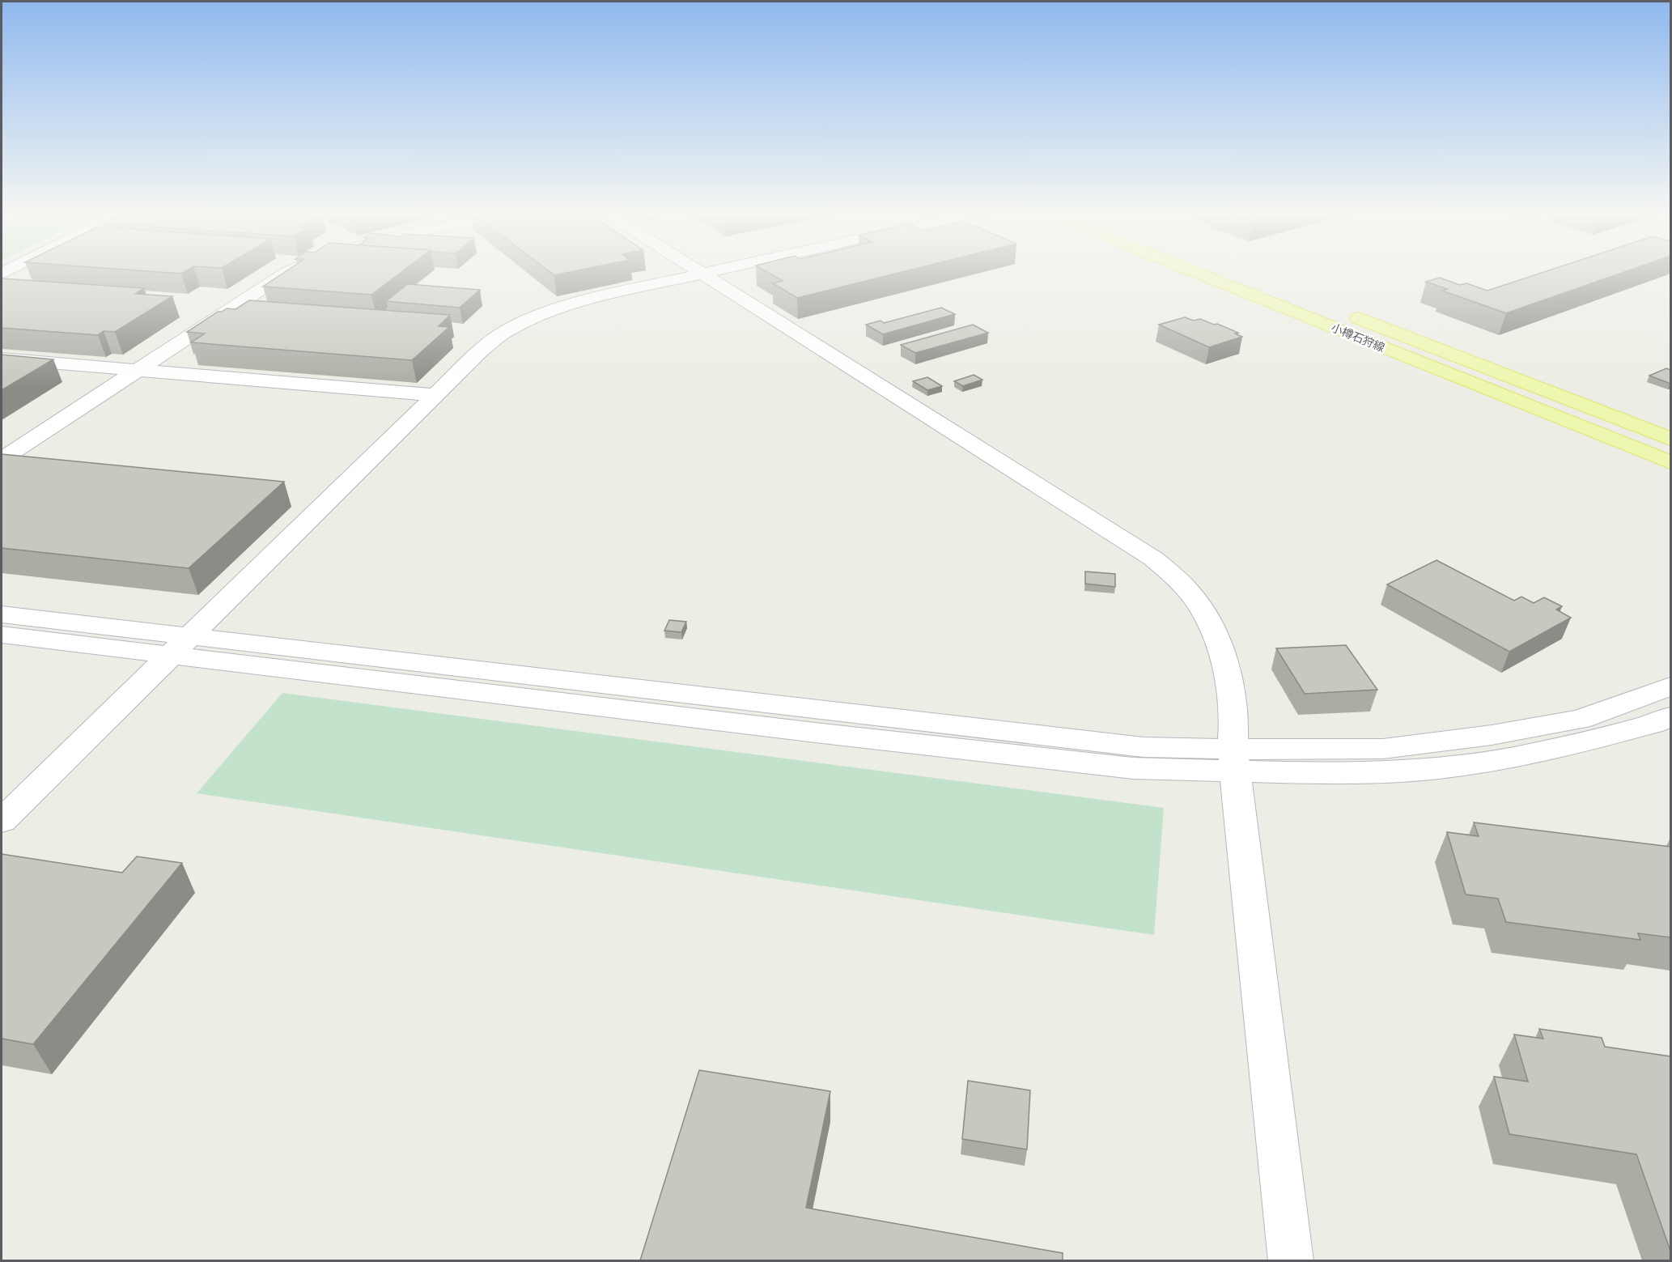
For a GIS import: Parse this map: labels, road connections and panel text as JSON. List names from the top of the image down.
{
  "streets": {
    "main road": ["小樽石狩線"]
  }
}
